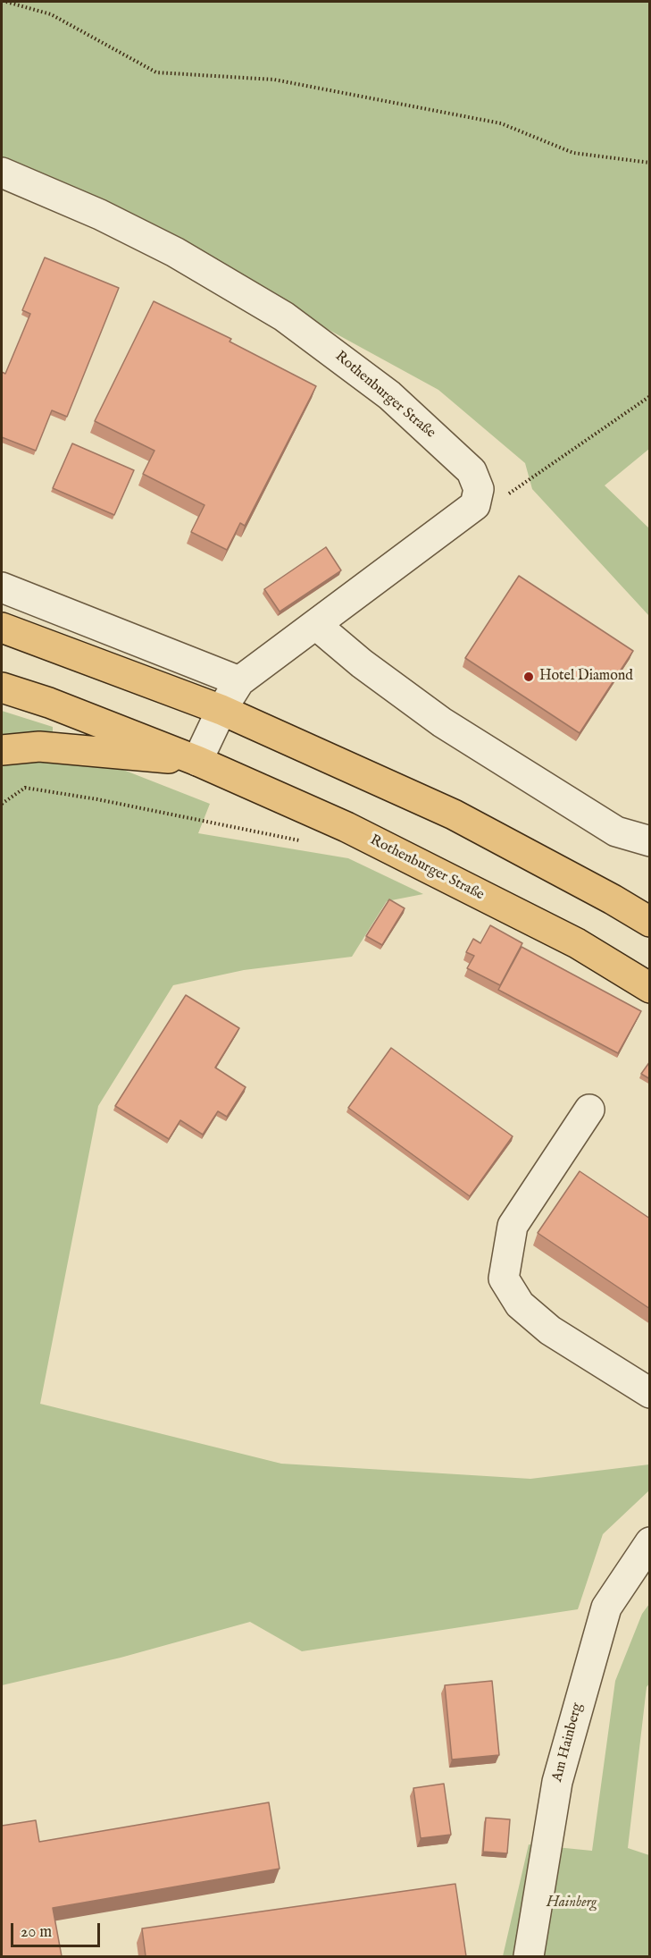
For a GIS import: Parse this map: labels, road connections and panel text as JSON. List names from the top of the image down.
{
  "streets": {
    "main road": ["Rothenburger Straße"],
    "street": ["Am Hainberg"]
  },
  "parks": ["Hainberg"],
  "places": ["Hotel Diamond"],
  "scale_bar": "20 m"
}
